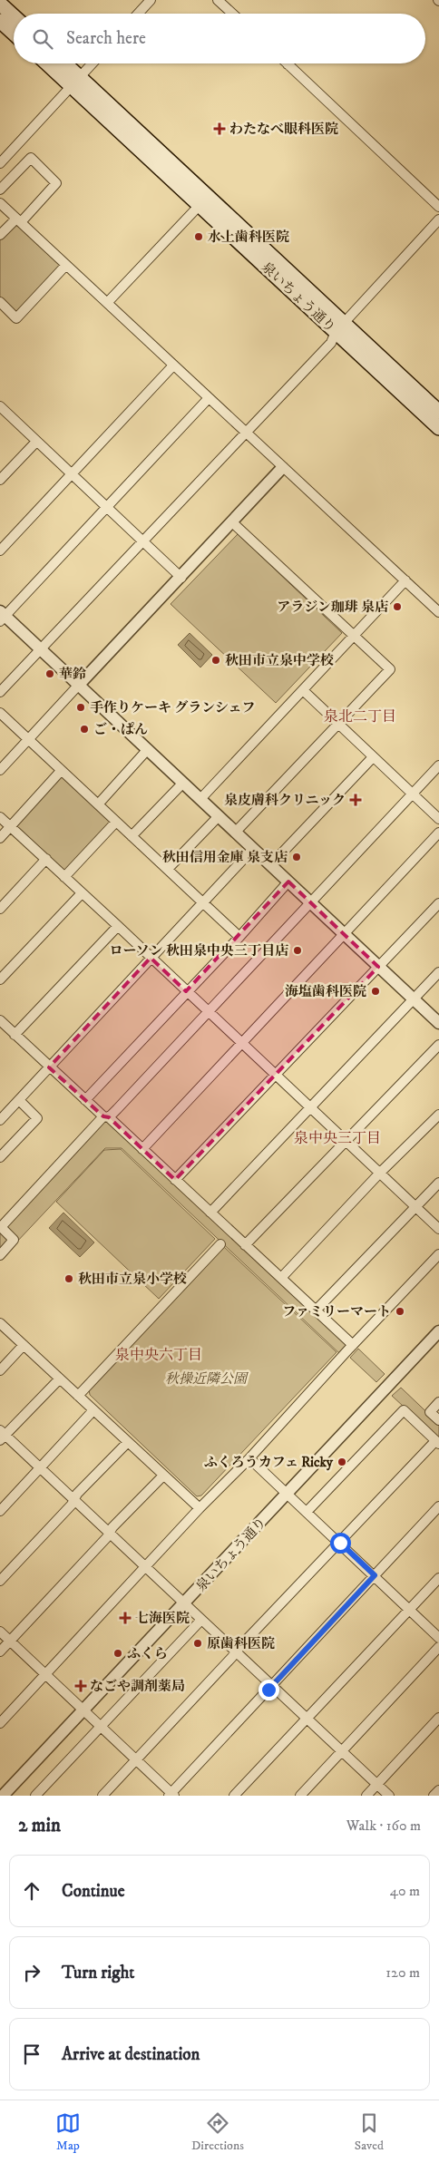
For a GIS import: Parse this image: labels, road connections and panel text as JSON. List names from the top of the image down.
{
  "streets": {
    "main road": ["泉いちょう通り"]
  },
  "districts": ["泉北二丁目", "泉中央三丁目", "泉中央六丁目"],
  "parks": ["秋操近隣公園"],
  "places": {
    "health": [
      "わたなべ眼科医院",
      "泉皮膚科クリニック",
      "七海医院",
      "なごや調剤薬局"
    ],
    "other": [
      "水上歯科医院",
      "アラジン珈琲 泉店",
      "秋田市立泉中学校",
      "華鈴",
      "手作りケーキ グランシェフ",
      "ご・ぱん",
      "秋田信用金庫 泉支店",
      "ローソン 秋田泉中央三丁目店",
      "海塩歯科医院",
      "秋田市立泉小学校",
      "ファミリーマート",
      "ふくろうカフェ Ricky",
      "原歯科医院",
      "ふくら"
    ]
  },
  "page": {
    "search": "Search here",
    "heading": ["2 min", "Walk · 160 m"],
    "list": [
      ["Continue", "40 m"],
      ["Turn right", "120 m"],
      "Arrive at destination"
    ],
    "nav": ["Map", "Directions", "Saved"]
  }
}
